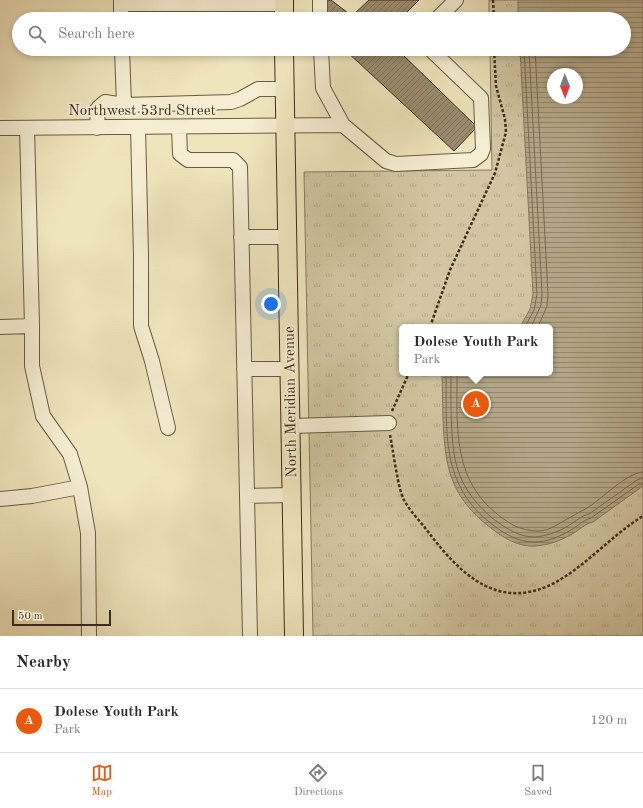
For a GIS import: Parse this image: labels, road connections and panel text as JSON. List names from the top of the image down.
{
  "streets": {
    "main road": ["North Meridian Avenue"],
    "street": ["Northwest 53rd Street"]
  },
  "crossings": [
    ["Northwest 53rd Street", "North Meridian Avenue"]
  ],
  "scale_bar": "50 m",
  "north": "bottom",
  "page": {
    "search": "Search here",
    "popup": ["Dolese Youth Park", "Park"],
    "pins": "A",
    "scale": "50 m",
    "heading": "Nearby",
    "list": [
      {
        "mark": "A",
        "name": "Dolese Youth Park",
        "note": "Park",
        "value": "120 m"
      }
    ],
    "nav": ["Map", "Directions", "Saved"]
  }
}
